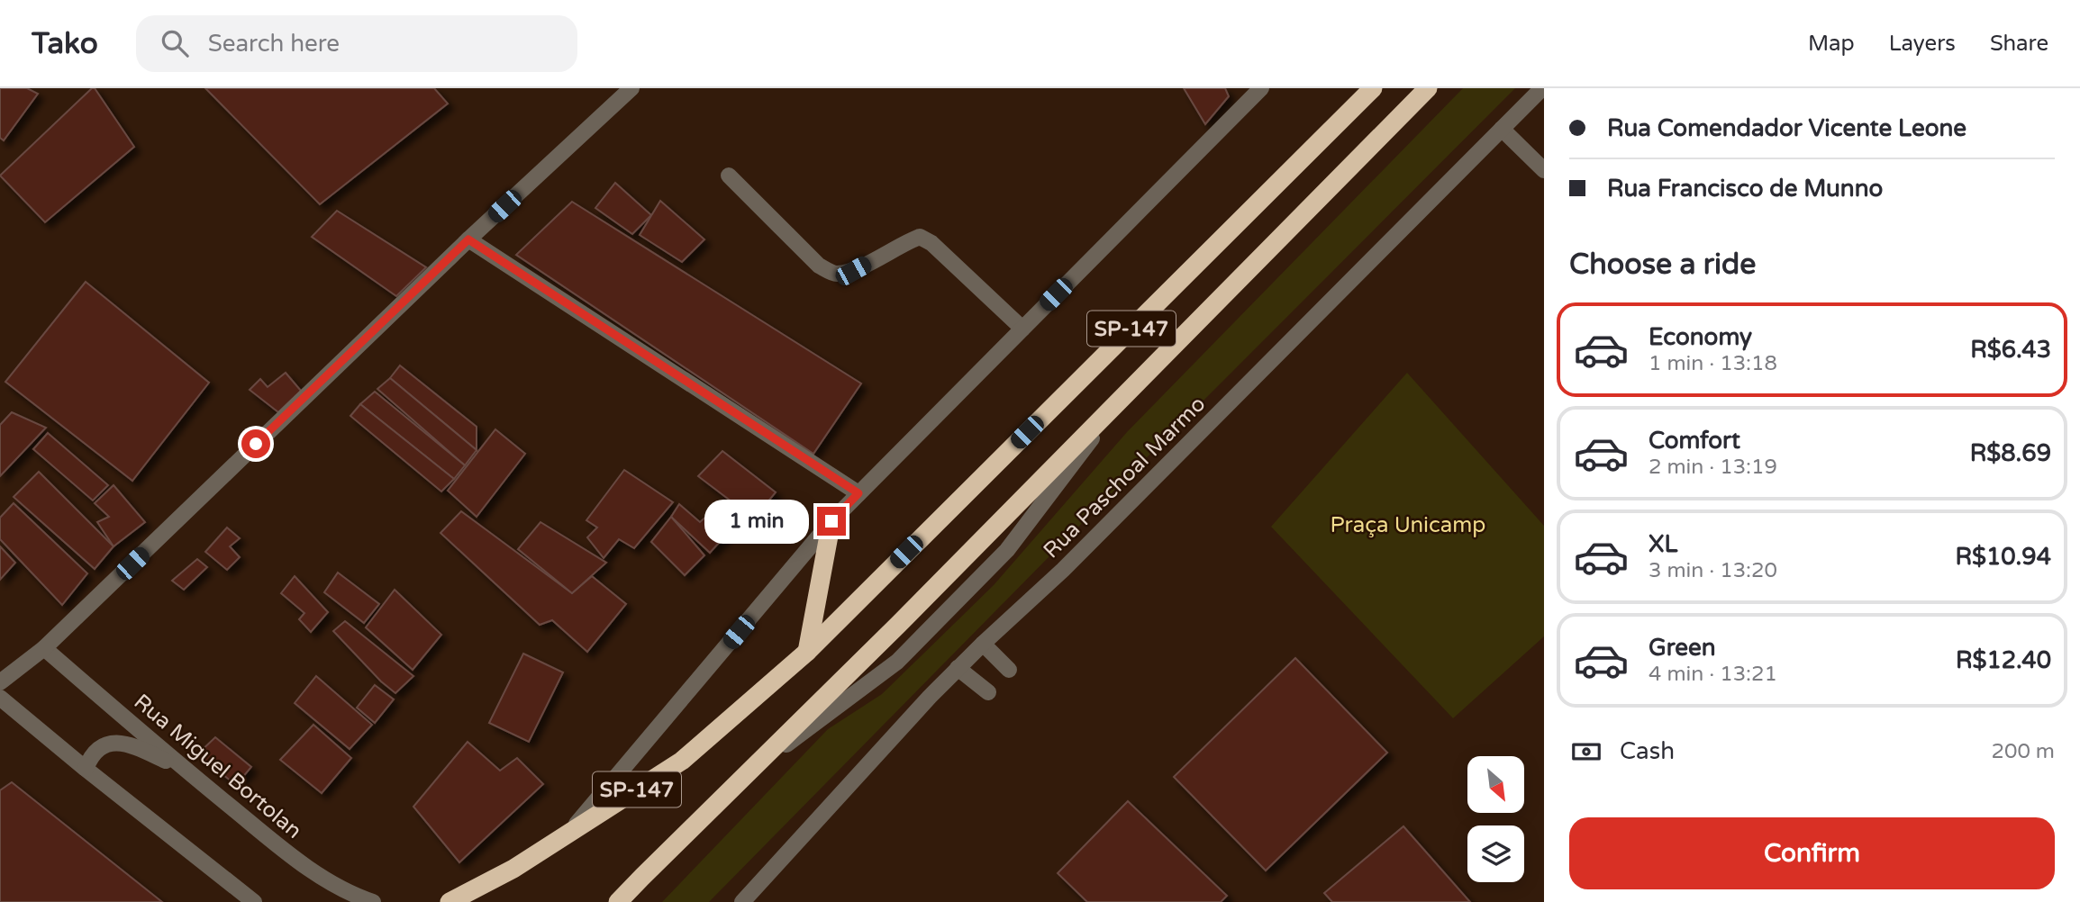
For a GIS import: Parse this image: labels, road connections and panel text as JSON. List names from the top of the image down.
{
  "streets": {
    "highway": ["SP-147"],
    "street": ["Rua Paschoal Marmo", "Rua Miguel Bortolan"]
  },
  "parks": ["Praça Unicamp"],
  "north": "bottom right",
  "page": {
    "header": "Tako",
    "search": "Search here",
    "nav": ["Map", "Layers", "Share"],
    "banner": ["Rua Comendador Vicente Leone", "Rua Francisco de Munno"],
    "heading": "Choose a ride",
    "list": [
      {
        "name": "Economy",
        "note": "1 min · 13:18",
        "value": "R$6.43"
      },
      {
        "name": "Comfort",
        "note": "2 min · 13:19",
        "value": "R$8.69"
      },
      {
        "name": "XL",
        "note": "3 min · 13:20",
        "value": "R$10.94"
      },
      {
        "name": "Green",
        "note": "4 min · 13:21",
        "value": "R$12.40"
      }
    ],
    "bubble": "1 min",
    "pay": ["Cash", "200 m"],
    "buttons": "Confirm"
  }
}
